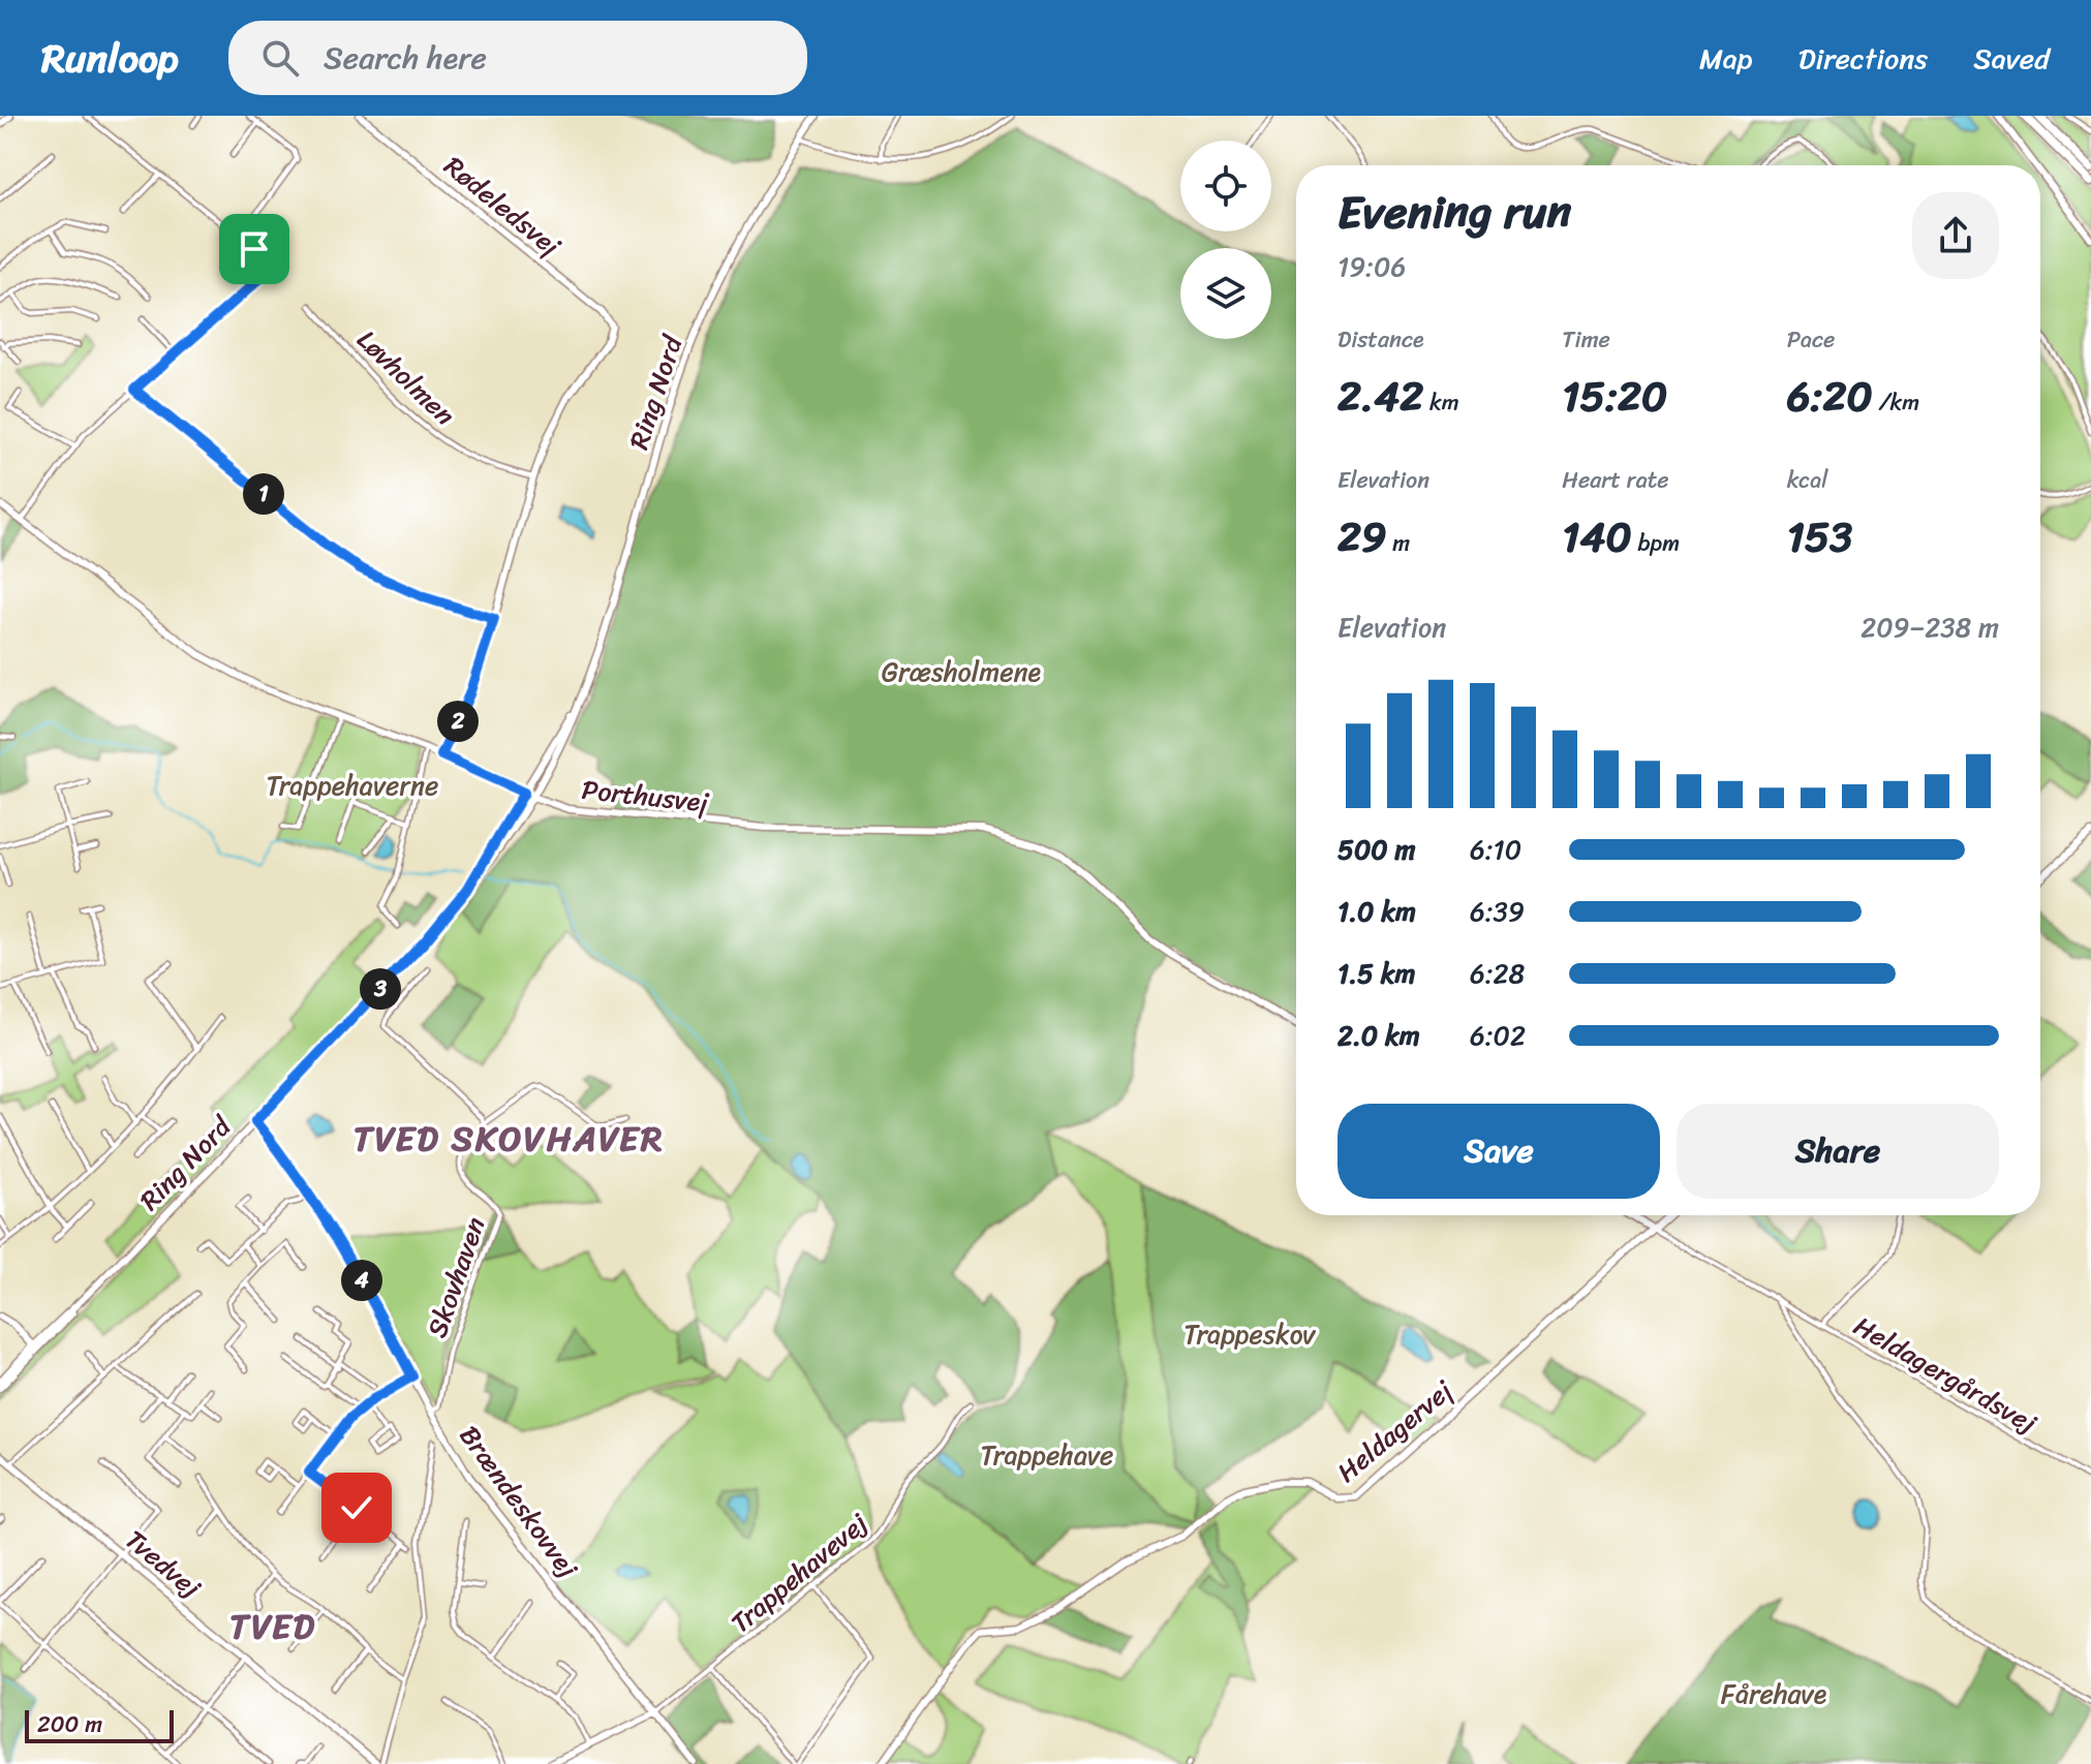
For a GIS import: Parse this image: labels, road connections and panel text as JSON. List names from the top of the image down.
{
  "streets": {
    "street": [
      "Rødeledsvej",
      "Løvholmen",
      "Ring Nord",
      "Porthusvej",
      "Skovhaven",
      "Heldagergårdsvej",
      "Heldagervej",
      "Brændeskovvej",
      "Tvedvej",
      "Trappehavevej"
    ]
  },
  "crossings": [
    ["Rødeledsvej", "Løvholmen"],
    ["Ring Nord", "Porthusvej"],
    ["Ring Nord", "Brændeskovvej"],
    ["Skovhaven", "Brændeskovvej"],
    ["Heldagergårdsvej", "Heldagervej"],
    ["Brændeskovvej", "Trappehavevej"]
  ],
  "districts": ["TVED SKOVHAVER", "TVED"],
  "parks": [
    "Græsholmene",
    "Trappehaverne",
    "Trappeskov",
    "Trappehave",
    "Fårehave"
  ],
  "scale_bar": "200 m",
  "page": {
    "header": "Runloop",
    "search": "Search here",
    "nav": ["Map", "Directions", "Saved"],
    "heading": ["Evening run", "19:06"],
    "stats": [
      ["Distance", "2.42 km"],
      ["Time", "15:20"],
      ["Pace", "6:20 /km"],
      ["Elevation", "29 m"],
      ["Heart rate", "140 bpm"],
      ["kcal", "153"]
    ],
    "pins": [
      "1",
      "2",
      "3",
      "4"
    ],
    "chart": ["Elevation", "209–238 m"],
    "list": [
      {
        "name": "500 m",
        "note": "6:10"
      },
      {
        "name": "1.0 km",
        "note": "6:39"
      },
      {
        "name": "1.5 km",
        "note": "6:28"
      },
      {
        "name": "2.0 km",
        "note": "6:02"
      }
    ],
    "buttons": ["Save", "Share"],
    "scale": "200 m"
  }
}
